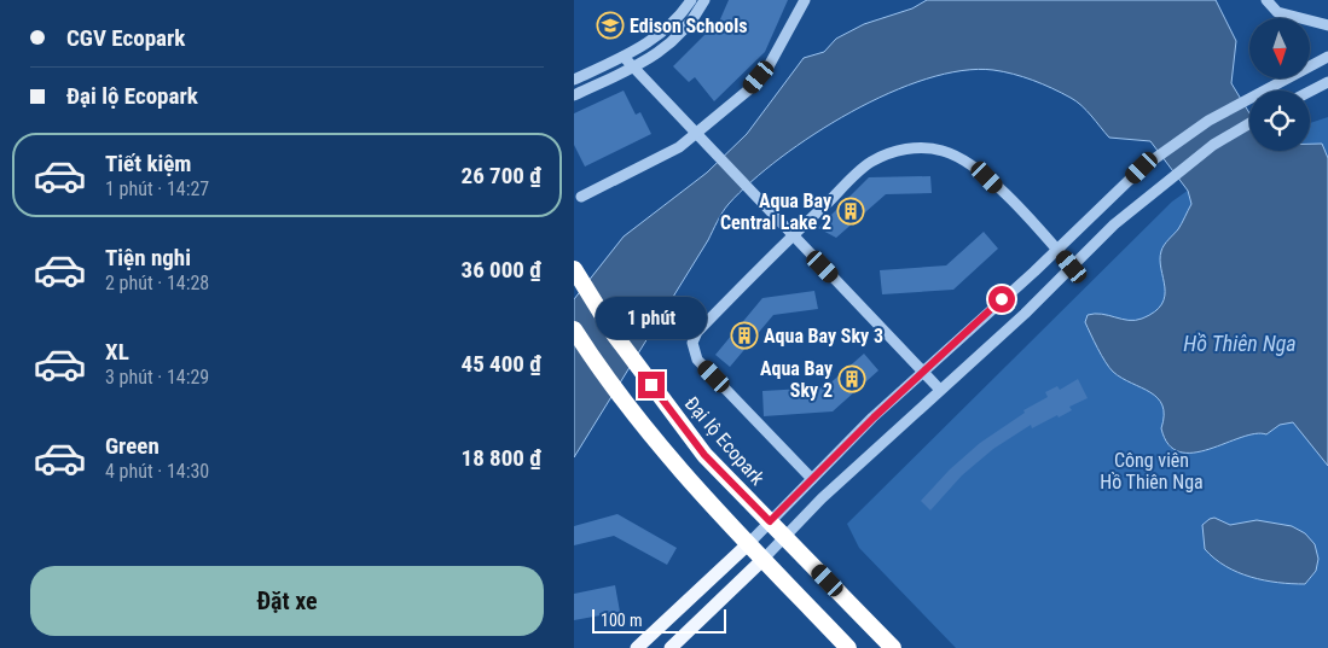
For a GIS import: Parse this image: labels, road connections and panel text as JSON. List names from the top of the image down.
{
  "streets": {
    "highway": ["Đại lộ Ecopark"]
  },
  "water": ["Hồ Thiên Nga"],
  "parks": ["Công viên Hồ Thiên Nga"],
  "places": {
    "school or university": ["Edison Schools"],
    "building": ["Aqua Bay Central Lake 2", "Aqua Bay Sky 3", "Aqua Bay Sky 2"]
  },
  "scale_bar": "100 m",
  "north": "bottom",
  "page": {
    "banner": ["CGV Ecopark", "Đại lộ Ecopark"],
    "list": [
      {
        "name": "Tiết kiệm",
        "note": "1 phút · 14:27",
        "value": "26 700 ₫"
      },
      {
        "name": "Tiện nghi",
        "note": "2 phút · 14:28",
        "value": "36 000 ₫"
      },
      {
        "name": "XL",
        "note": "3 phút · 14:29",
        "value": "45 400 ₫"
      },
      {
        "name": "Green",
        "note": "4 phút · 14:30",
        "value": "18 800 ₫"
      }
    ],
    "bubble": "1 phút",
    "buttons": "Đặt xe",
    "scale": "100 m"
  }
}
